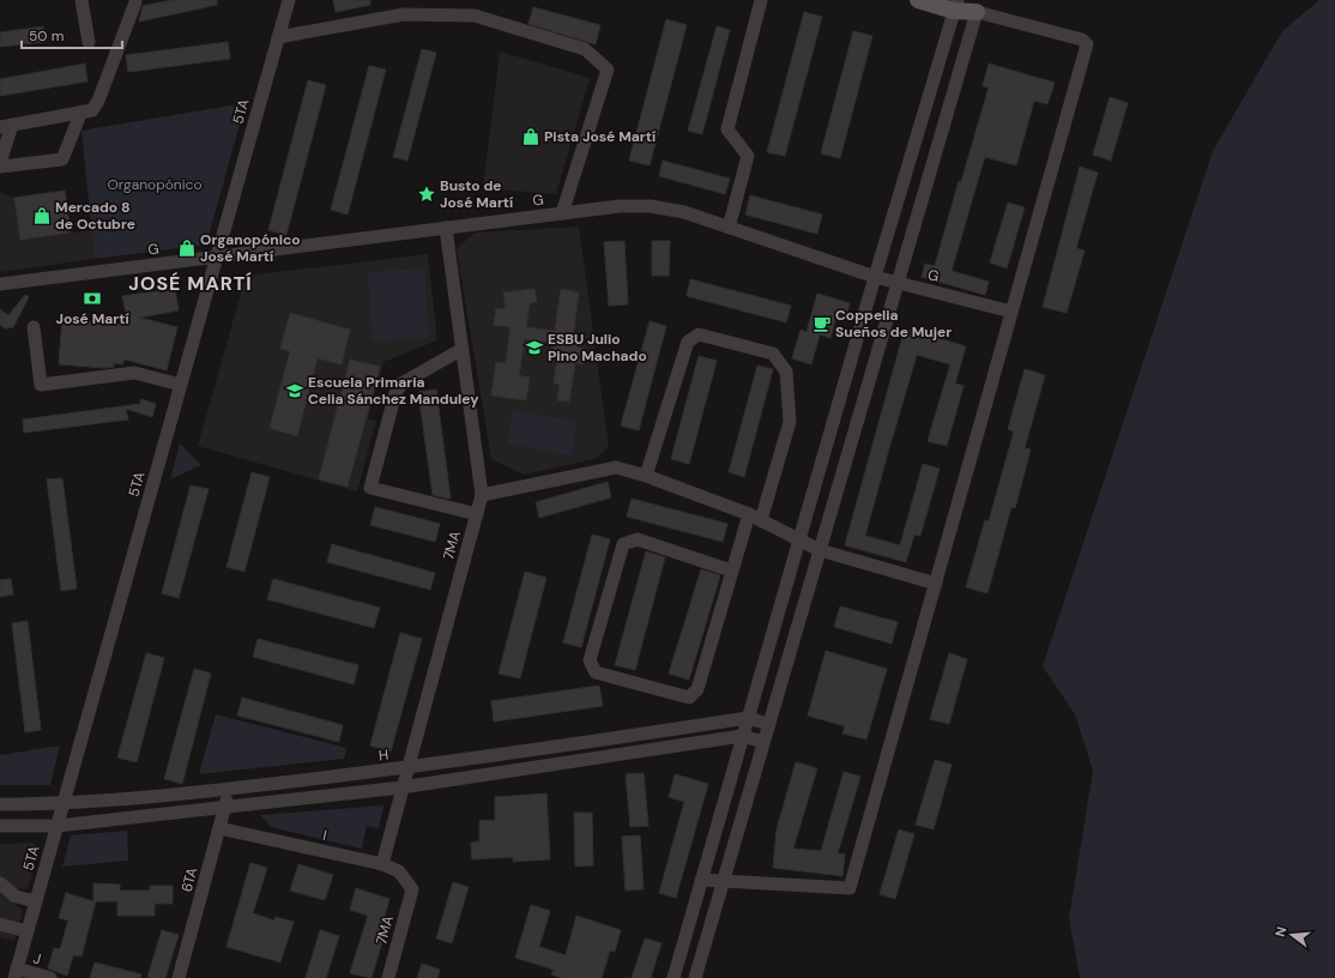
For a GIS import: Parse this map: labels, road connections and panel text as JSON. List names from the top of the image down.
{
  "streets": {
    "street": [
      "5TA",
      "G",
      "7MA",
      "H",
      "I",
      "6TA",
      "J"
    ]
  },
  "crossings": [
    ["5TA", "G"],
    ["5TA", "H"],
    ["5TA", "J"],
    ["G", "7MA"],
    ["7MA", "H"],
    ["7MA", "I"],
    ["H", "6TA"],
    ["I", "6TA"]
  ],
  "districts": ["JOSÉ MARTÍ"],
  "parks": ["Organopónico"],
  "places": {
    "shop": ["Pista José Martí", "Mercado 8 de Octubre", "Organopónico José Martí"],
    "place": ["Busto de José Martí"],
    "bank": ["José Martí"],
    "cafe": ["Coppelia Sueños de Mujer"],
    "school or university": ["ESBU Julio Pino Machado", "Escuela Primaria Celia Sánchez Manduley"]
  },
  "scale_bar": "50 m",
  "north": "left"
}
